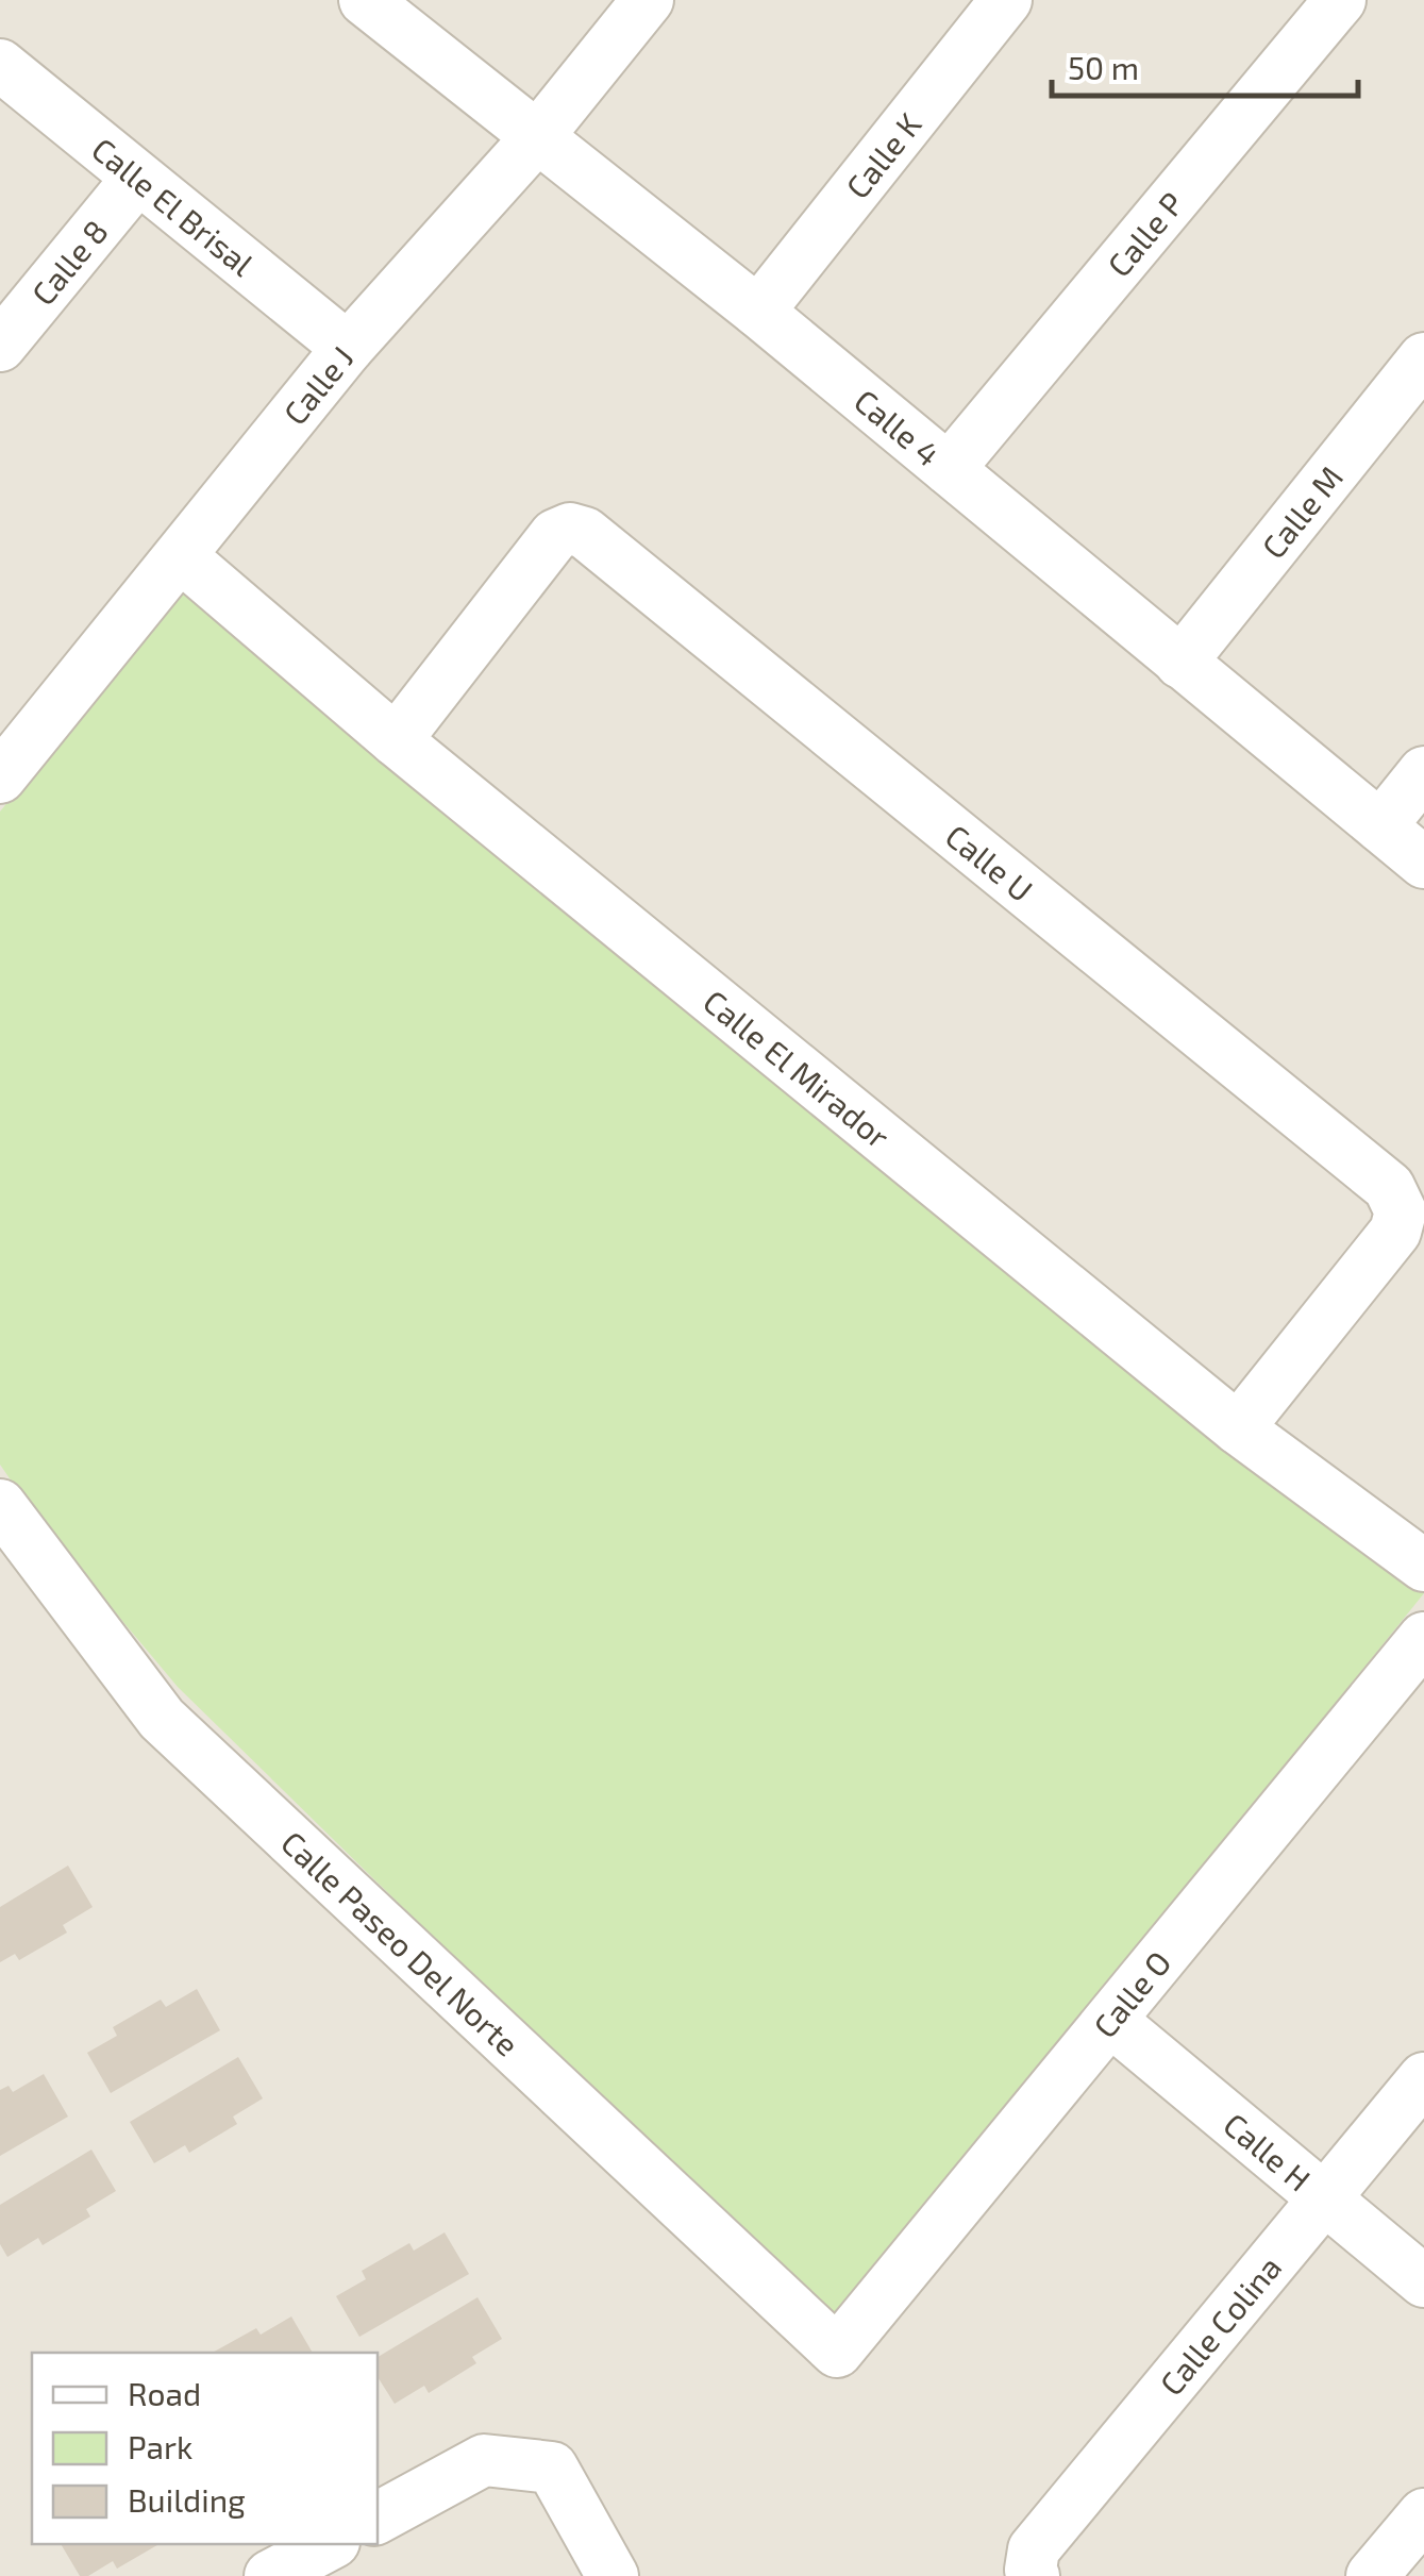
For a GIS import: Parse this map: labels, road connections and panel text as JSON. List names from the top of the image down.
{
  "streets": {
    "street": [
      "Calle K",
      "Calle El Brisal",
      "Calle P",
      "Calle 8",
      "Calle J",
      "Calle 4",
      "Calle M",
      "Calle U",
      "Calle El Mirador",
      "Calle Paseo Del Norte",
      "Calle O",
      "Calle H",
      "Calle Colina"
    ]
  },
  "crossings": [
    ["Calle K", "Calle 4"],
    ["Calle El Brisal", "Calle 8"],
    ["Calle El Brisal", "Calle J"],
    ["Calle P", "Calle 4"],
    ["Calle J", "Calle 4"],
    ["Calle J", "Calle El Mirador"],
    ["Calle 4", "Calle M"],
    ["Calle U", "Calle El Mirador"],
    ["Calle Paseo Del Norte", "Calle O"],
    ["Calle O", "Calle H"],
    ["Calle H", "Calle Colina"]
  ],
  "legend": ["Road", "Park", "Building"],
  "scale_bar": "50 m"
}
